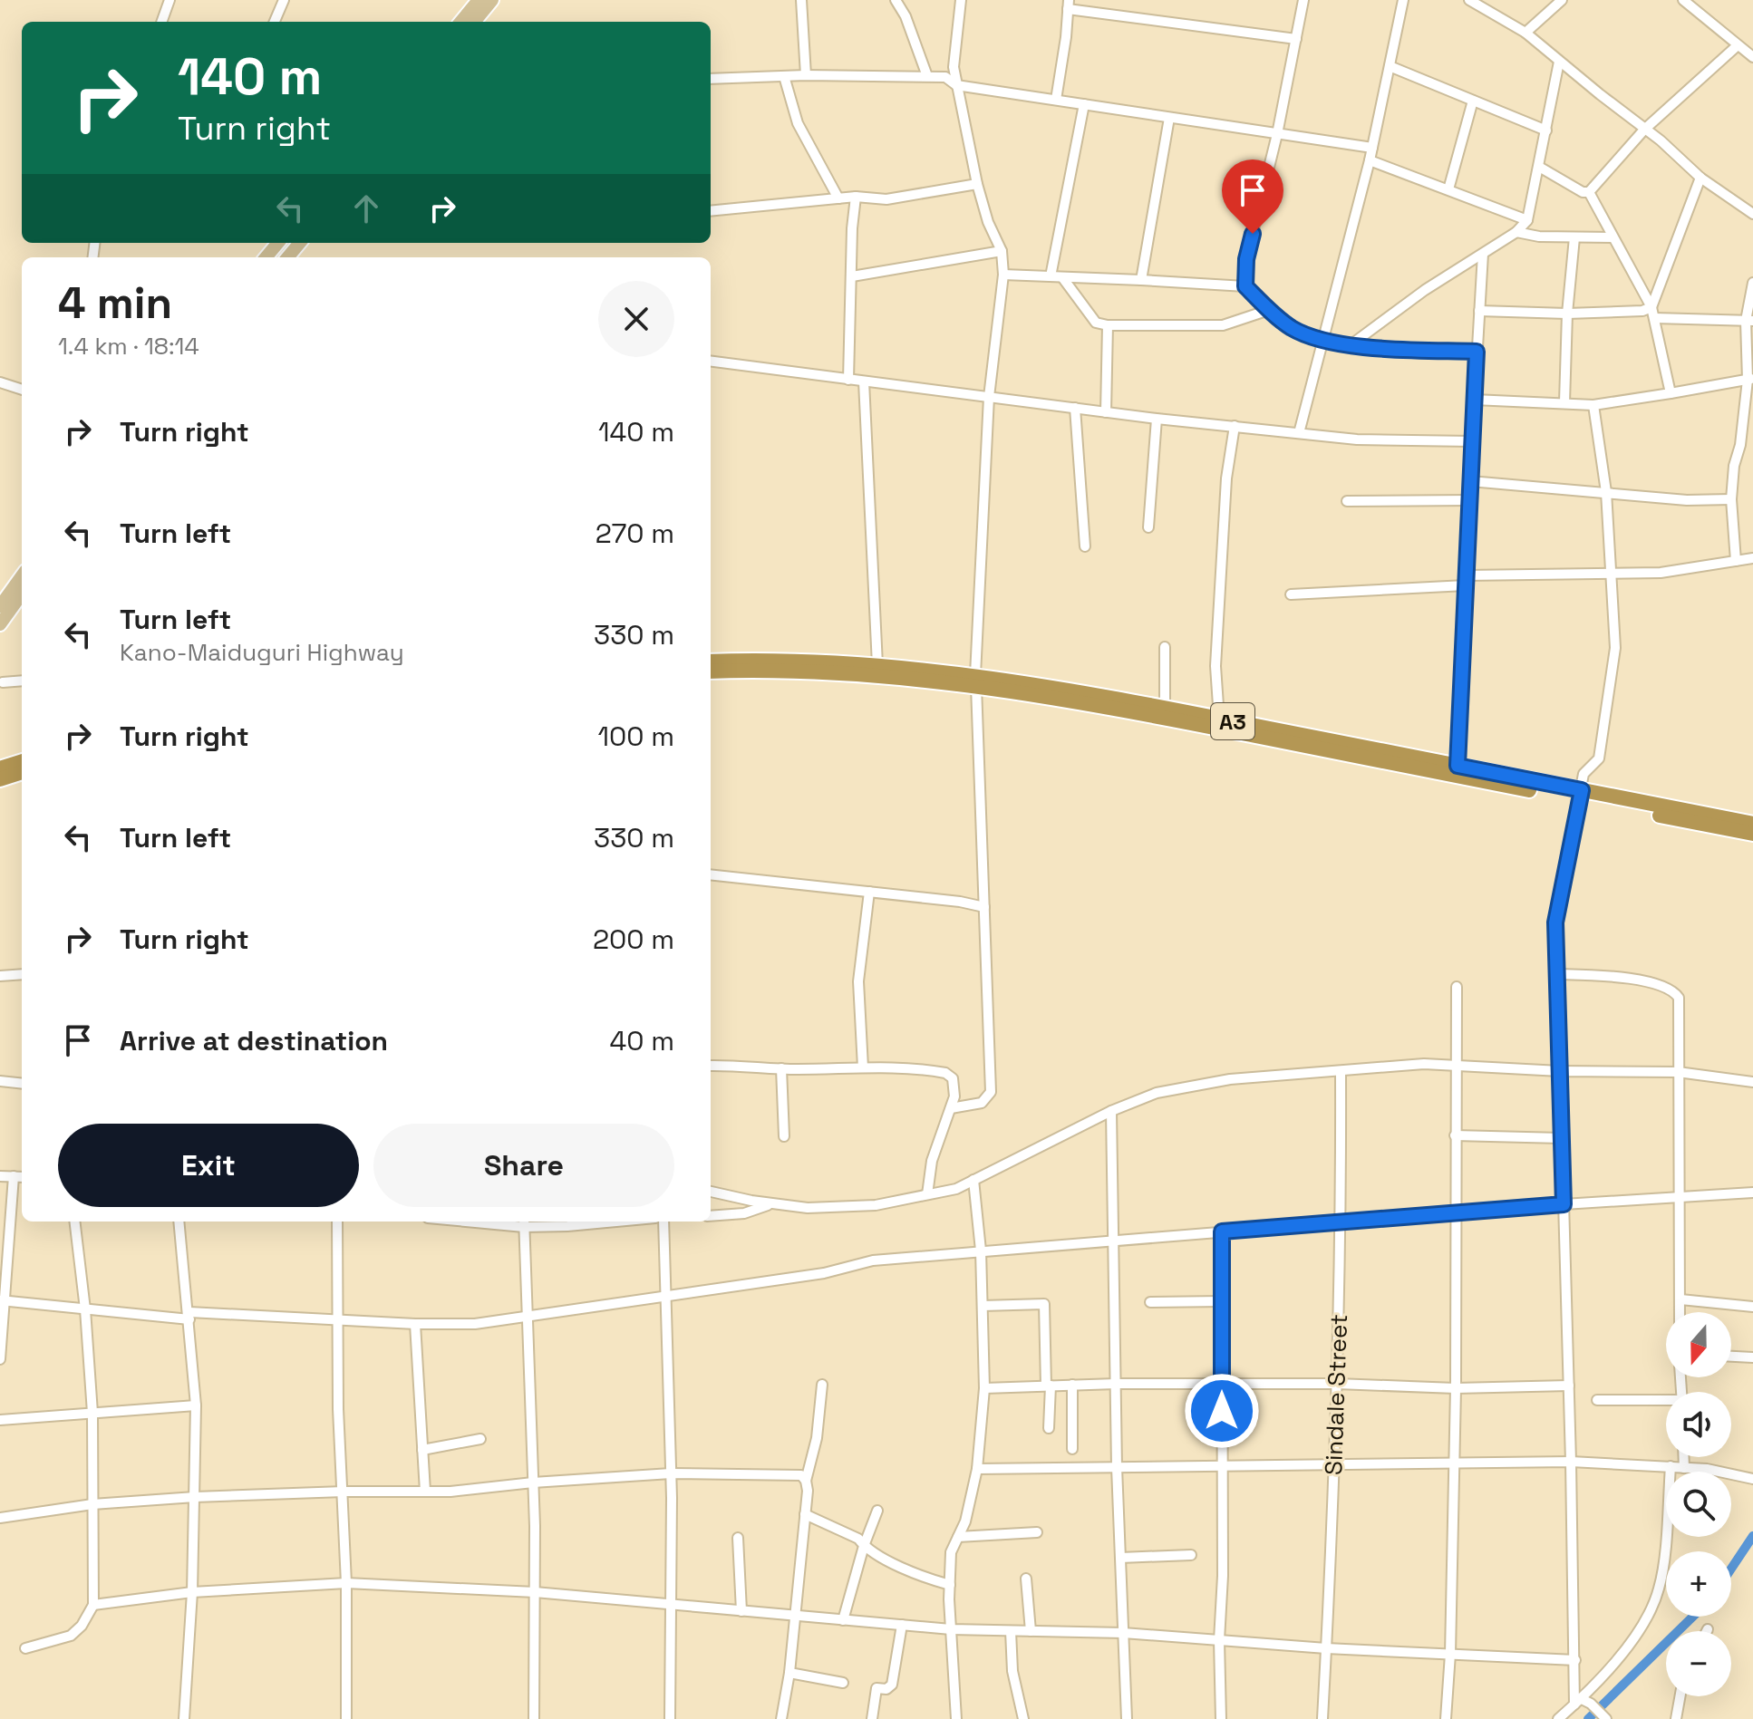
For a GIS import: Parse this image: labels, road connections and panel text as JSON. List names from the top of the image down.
{
  "streets": {
    "highway": ["A3"],
    "street": ["Sindale Street"]
  },
  "north": "bottom",
  "page": {
    "turn": ["140 m", "Turn right"],
    "heading": ["4 min", "1.4 km · 18:14"],
    "list": [
      {
        "name": "Turn right",
        "value": "140 m"
      },
      {
        "name": "Turn left",
        "value": "270 m"
      },
      {
        "name": "Turn left",
        "note": "Kano-Maiduguri Highway",
        "value": "330 m"
      },
      {
        "name": "Turn right",
        "value": "100 m"
      },
      {
        "name": "Turn left",
        "value": "330 m"
      },
      {
        "name": "Turn right",
        "value": "200 m"
      },
      {
        "name": "Arrive at destination",
        "value": "40 m"
      }
    ],
    "buttons": ["Exit", "Share"],
    "map_buttons": ["+", "−"]
  }
}
